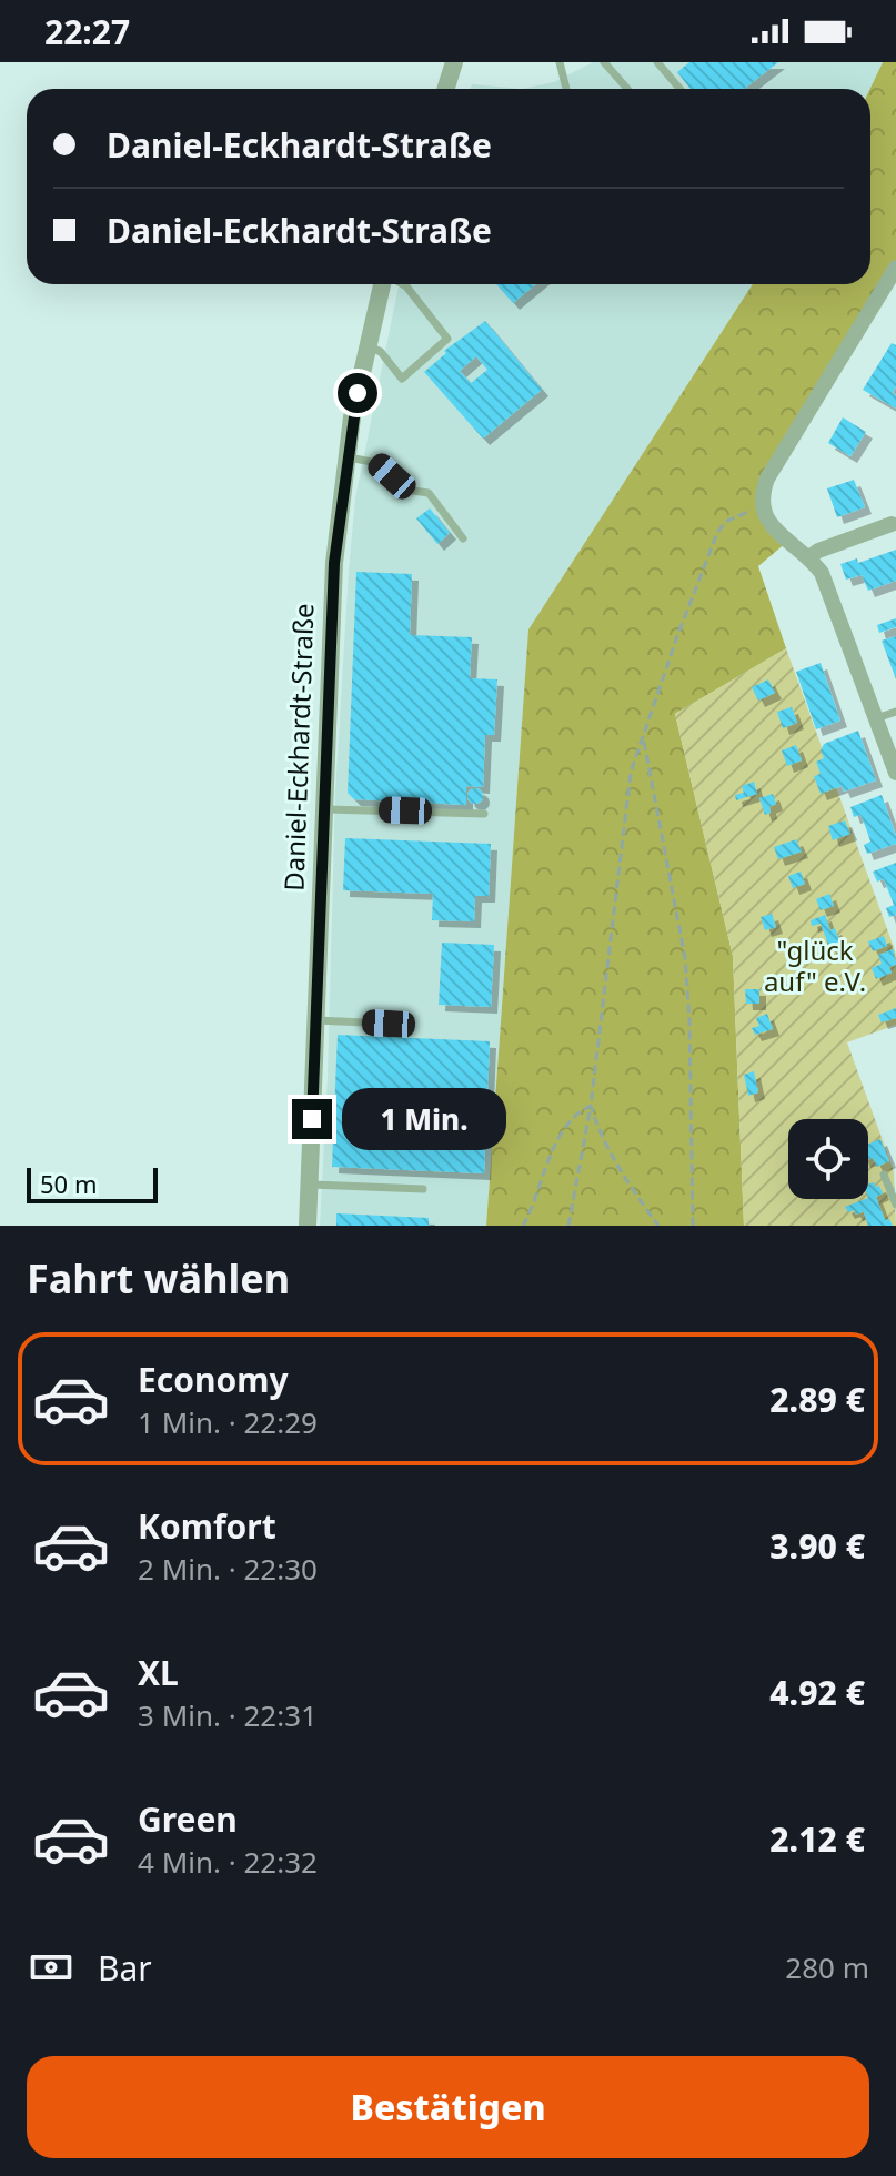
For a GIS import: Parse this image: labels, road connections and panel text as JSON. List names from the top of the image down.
{
  "streets": {
    "street": ["Daniel-Eckhardt-Straße"]
  },
  "parks": ["\"glück auf\" e.V."],
  "scale_bar": "50 m",
  "page": {
    "status": "22:27",
    "banner": ["Daniel-Eckhardt-Straße", "Daniel-Eckhardt-Straße"],
    "bubble": "1 Min.",
    "scale": "50 m",
    "heading": "Fahrt wählen",
    "list": [
      {
        "name": "Economy",
        "note": "1 Min. · 22:29",
        "value": "2.89 €"
      },
      {
        "name": "Komfort",
        "note": "2 Min. · 22:30",
        "value": "3.90 €"
      },
      {
        "name": "XL",
        "note": "3 Min. · 22:31",
        "value": "4.92 €"
      },
      {
        "name": "Green",
        "note": "4 Min. · 22:32",
        "value": "2.12 €"
      }
    ],
    "pay": ["Bar", "280 m"],
    "buttons": "Bestätigen"
  }
}
